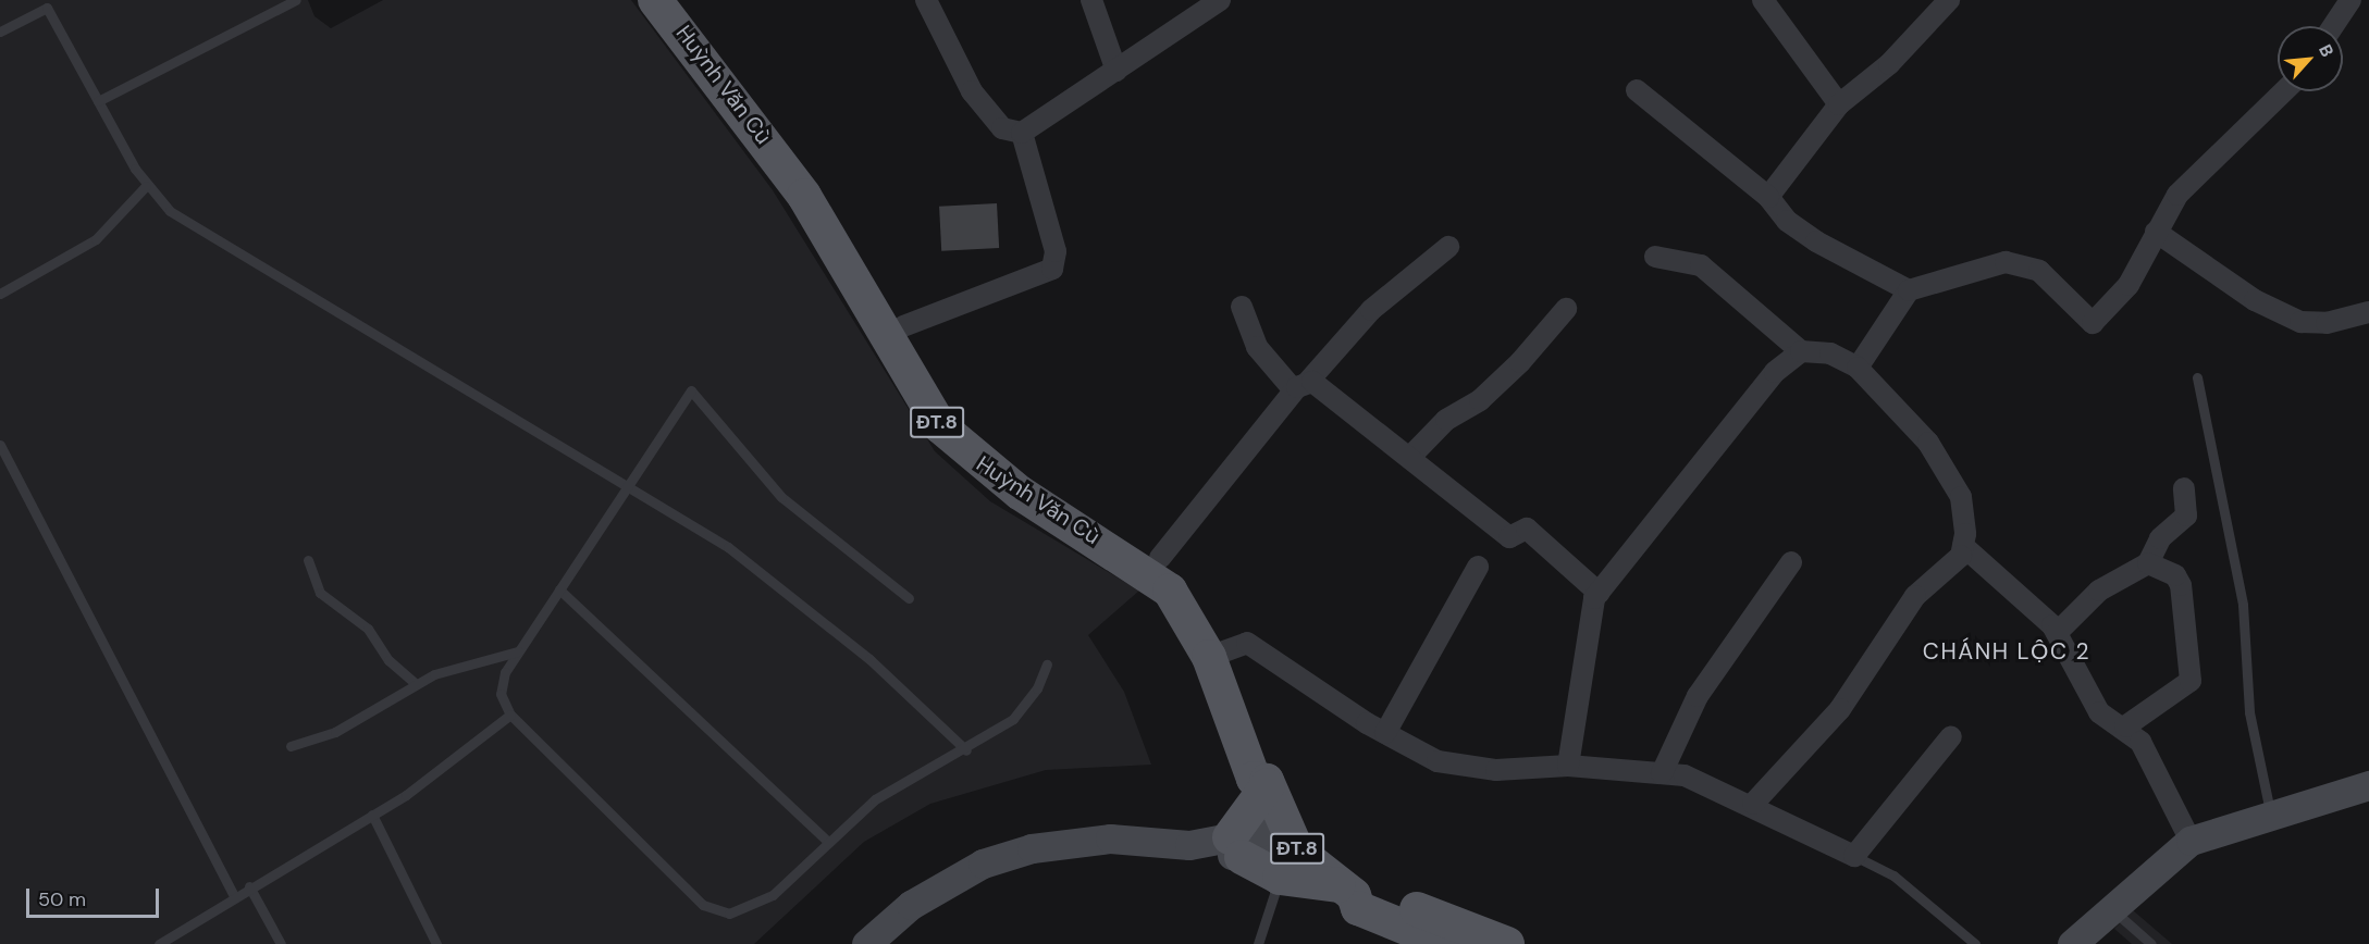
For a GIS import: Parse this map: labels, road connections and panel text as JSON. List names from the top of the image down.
{
  "streets": {
    "main road": ["Huỳnh Văn Cù", "ĐT.8"]
  },
  "districts": ["CHÁNH LỘC 2"],
  "scale_bar": "50 m",
  "north": "top right"
}
